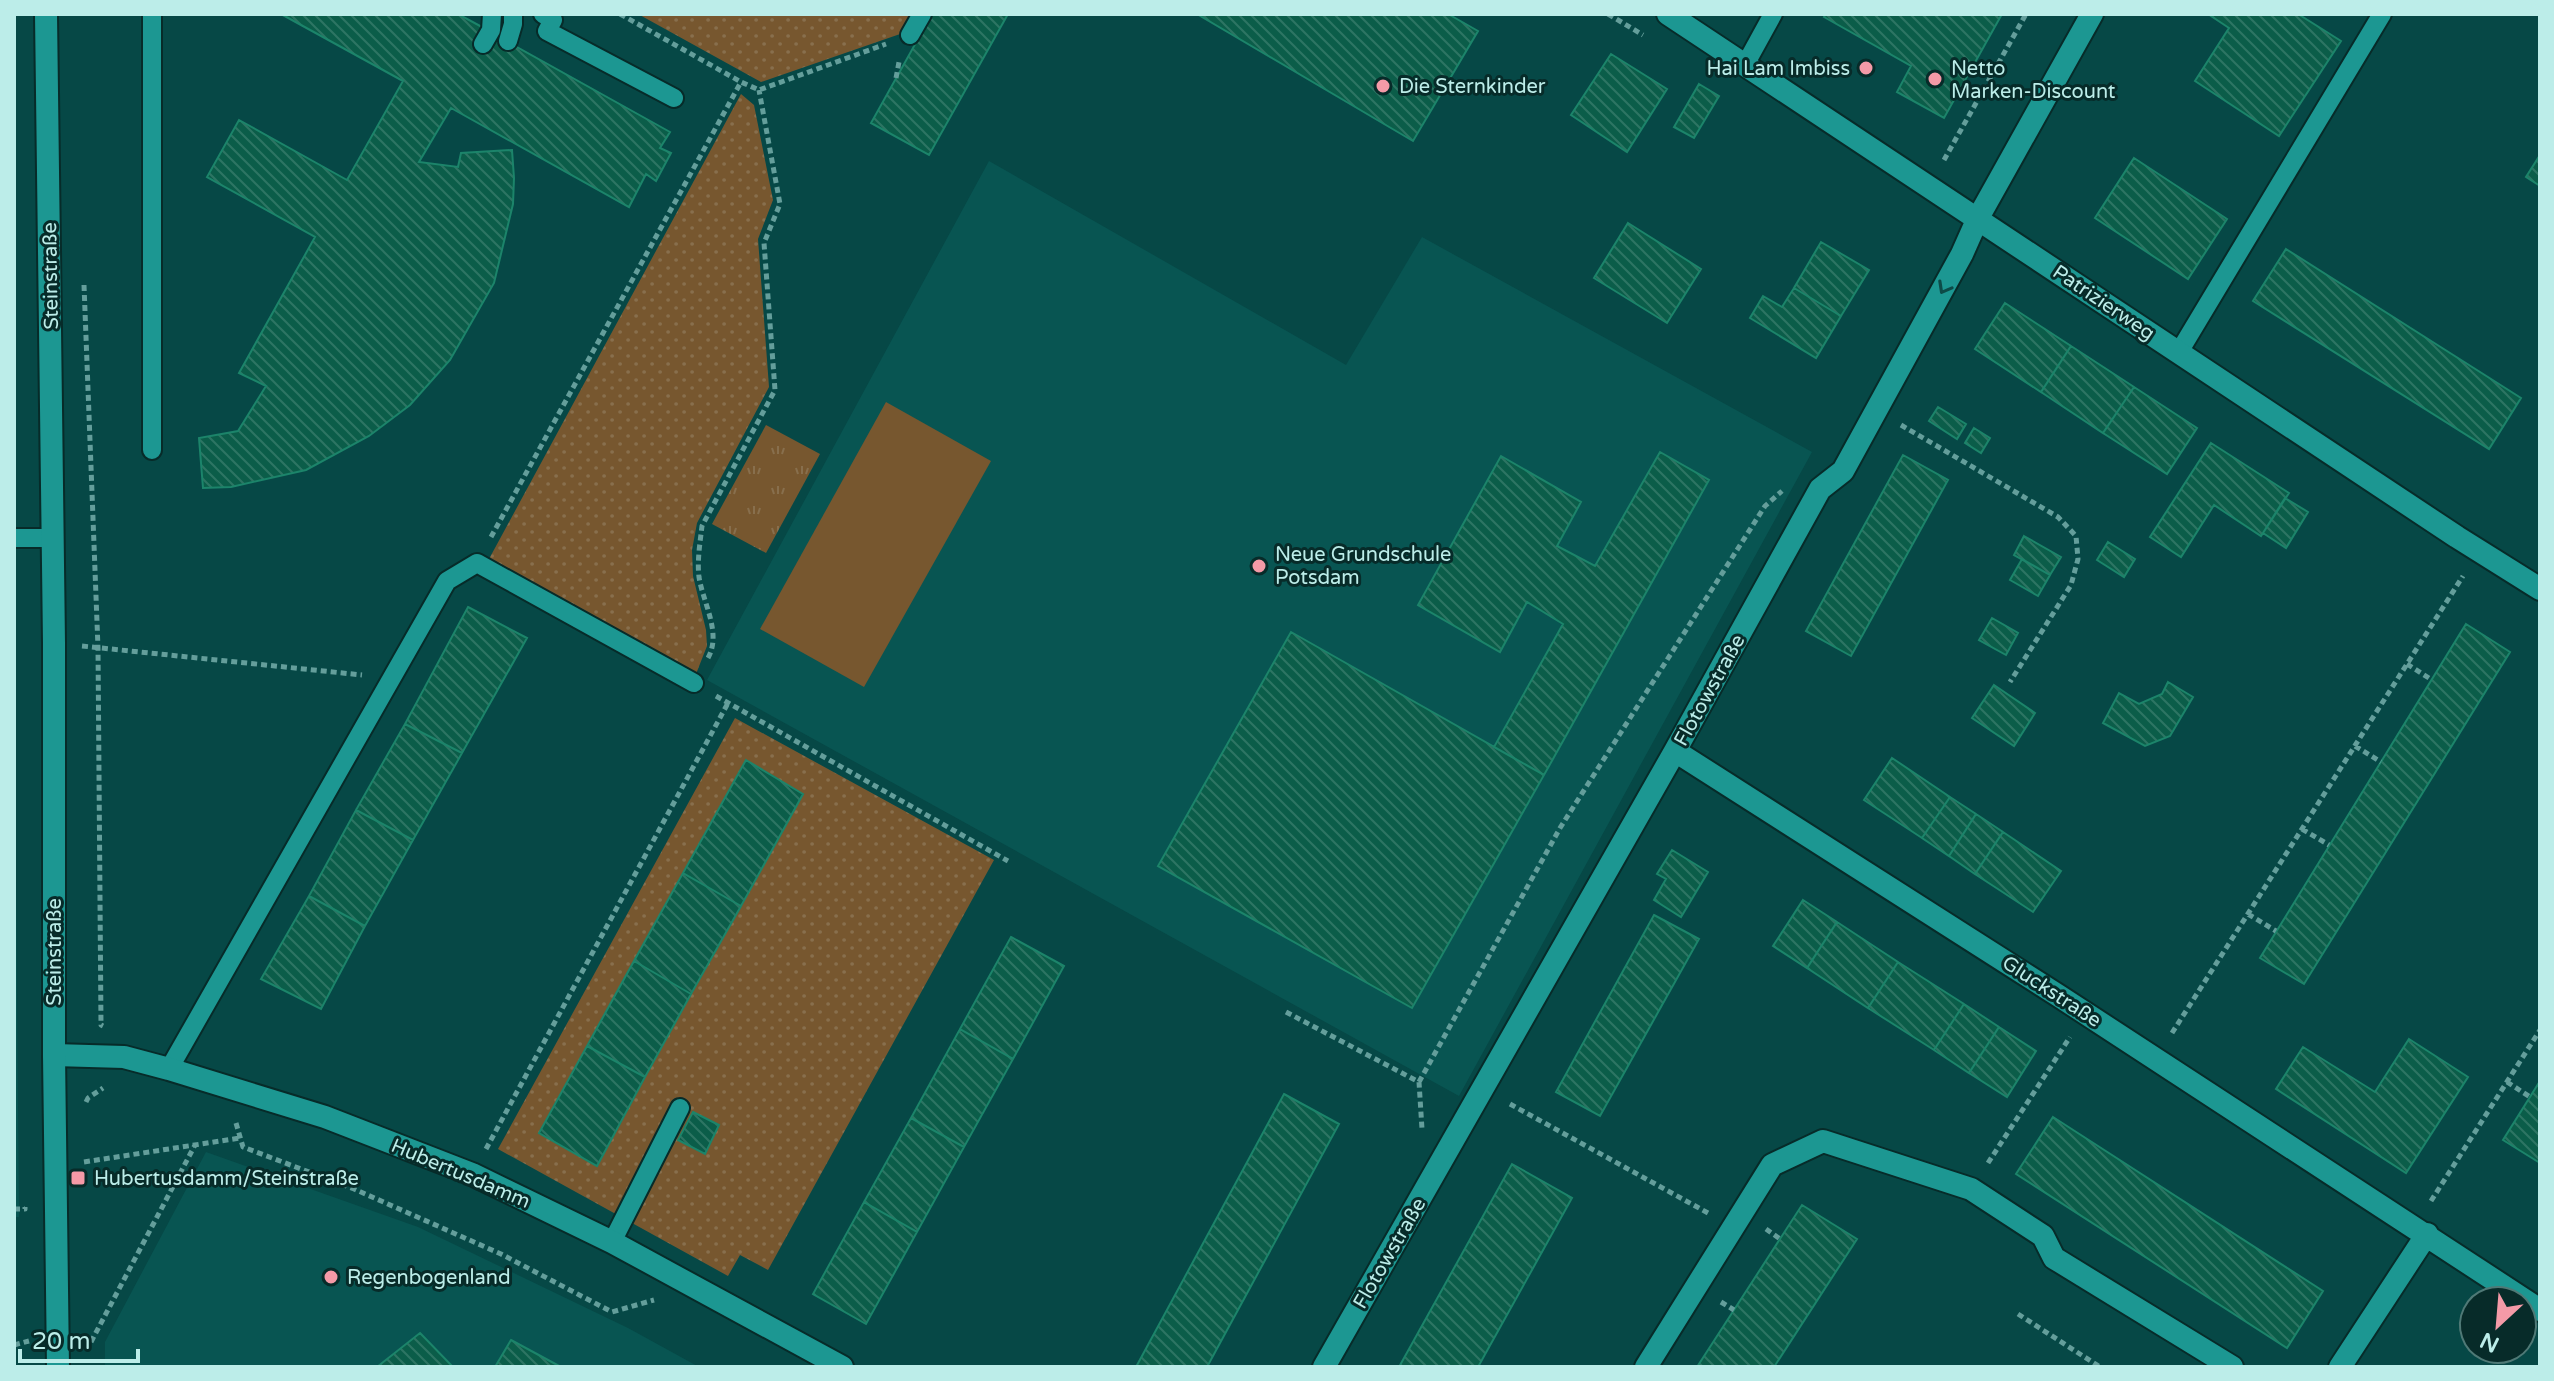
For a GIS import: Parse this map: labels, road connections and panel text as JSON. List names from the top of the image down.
{
  "streets": {
    "street": [
      "Steinstraße",
      "Patrizierweg",
      "Flotowstraße",
      "Gluckstraße",
      "Hubertusdamm"
    ]
  },
  "crossings": [
    ["Steinstraße", "Hubertusdamm"],
    ["Patrizierweg", "Flotowstraße"],
    ["Flotowstraße", "Gluckstraße"]
  ],
  "places": {
    "other": [
      "Hai Lam Imbiss",
      "Netto Marken-Discount",
      "Die Sternkinder",
      "Neue Grundschule Potsdam",
      "Regenbogenland"
    ],
    "transit": ["Hubertusdamm/Steinstraße"]
  },
  "scale_bar": "20 m",
  "north": "bottom left"
}
